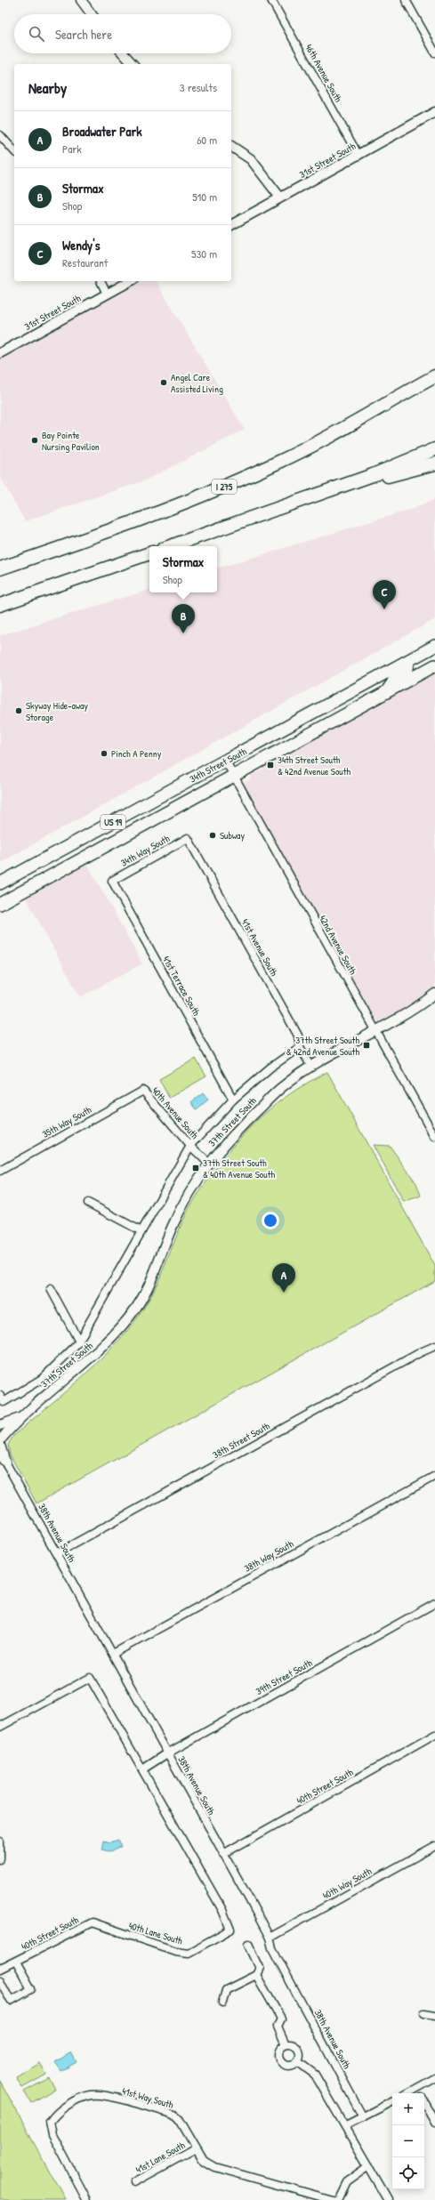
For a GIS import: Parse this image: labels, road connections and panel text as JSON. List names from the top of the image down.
{
  "streets": {
    "highway": ["I 275", "34th Street South", "US 19"],
    "street": [
      "46th Avenue South",
      "31st Street South",
      "34th Way South",
      "42nd Avenue South",
      "41st Avenue South",
      "41st Terrace South",
      "40th Avenue South",
      "35th Way South",
      "37th Street South",
      "38th Street South",
      "38th Avenue South",
      "38th Way South",
      "39th Street South",
      "40th Street South",
      "40th Way South",
      "40th Lane South",
      "41st Way South",
      "41st Lane South"
    ]
  },
  "crossings": [
    ["46th Avenue South", "31st Street South"],
    ["34th Street South", "42nd Avenue South"],
    ["34th Way South", "41st Avenue South"],
    ["34th Way South", "41st Terrace South"],
    ["42nd Avenue South", "37th Street South"],
    ["41st Avenue South", "37th Street South"],
    ["40th Avenue South", "35th Way South"],
    ["40th Avenue South", "37th Street South"],
    ["37th Street South", "38th Avenue South"],
    ["38th Street South", "38th Avenue South"],
    ["38th Avenue South", "38th Way South"],
    ["38th Avenue South", "39th Street South"],
    ["38th Avenue South", "40th Street South"],
    ["38th Avenue South", "40th Way South"],
    ["39th Street South", "40th Lane South"],
    ["40th Street South", "40th Lane South"],
    ["41st Way South", "41st Lane South"]
  ],
  "places": {
    "other": [
      "Angel Care Assisted Living",
      "Bay Pointe Nursing Pavilion",
      "Skyway Hide-away Storage",
      "Pinch A Penny",
      "Subway"
    ],
    "transit": ["34th Street South & 42nd Avenue South", "37th Street South & 42nd Avenue South", "37th Street South & 40th Avenue South"]
  },
  "page": {
    "search": "Search here",
    "heading": ["Nearby", "3 results"],
    "list": [
      {
        "mark": "A",
        "name": "Broadwater Park",
        "note": "Park",
        "value": "60 m"
      },
      {
        "mark": "B",
        "name": "Stormax",
        "note": "Shop",
        "value": "510 m"
      },
      {
        "mark": "C",
        "name": "Wendy's",
        "note": "Restaurant",
        "value": "530 m"
      }
    ],
    "popup": ["Stormax", "Shop"],
    "pins": ["C", "B", "A"],
    "map_buttons": ["+", "−"]
  }
}
